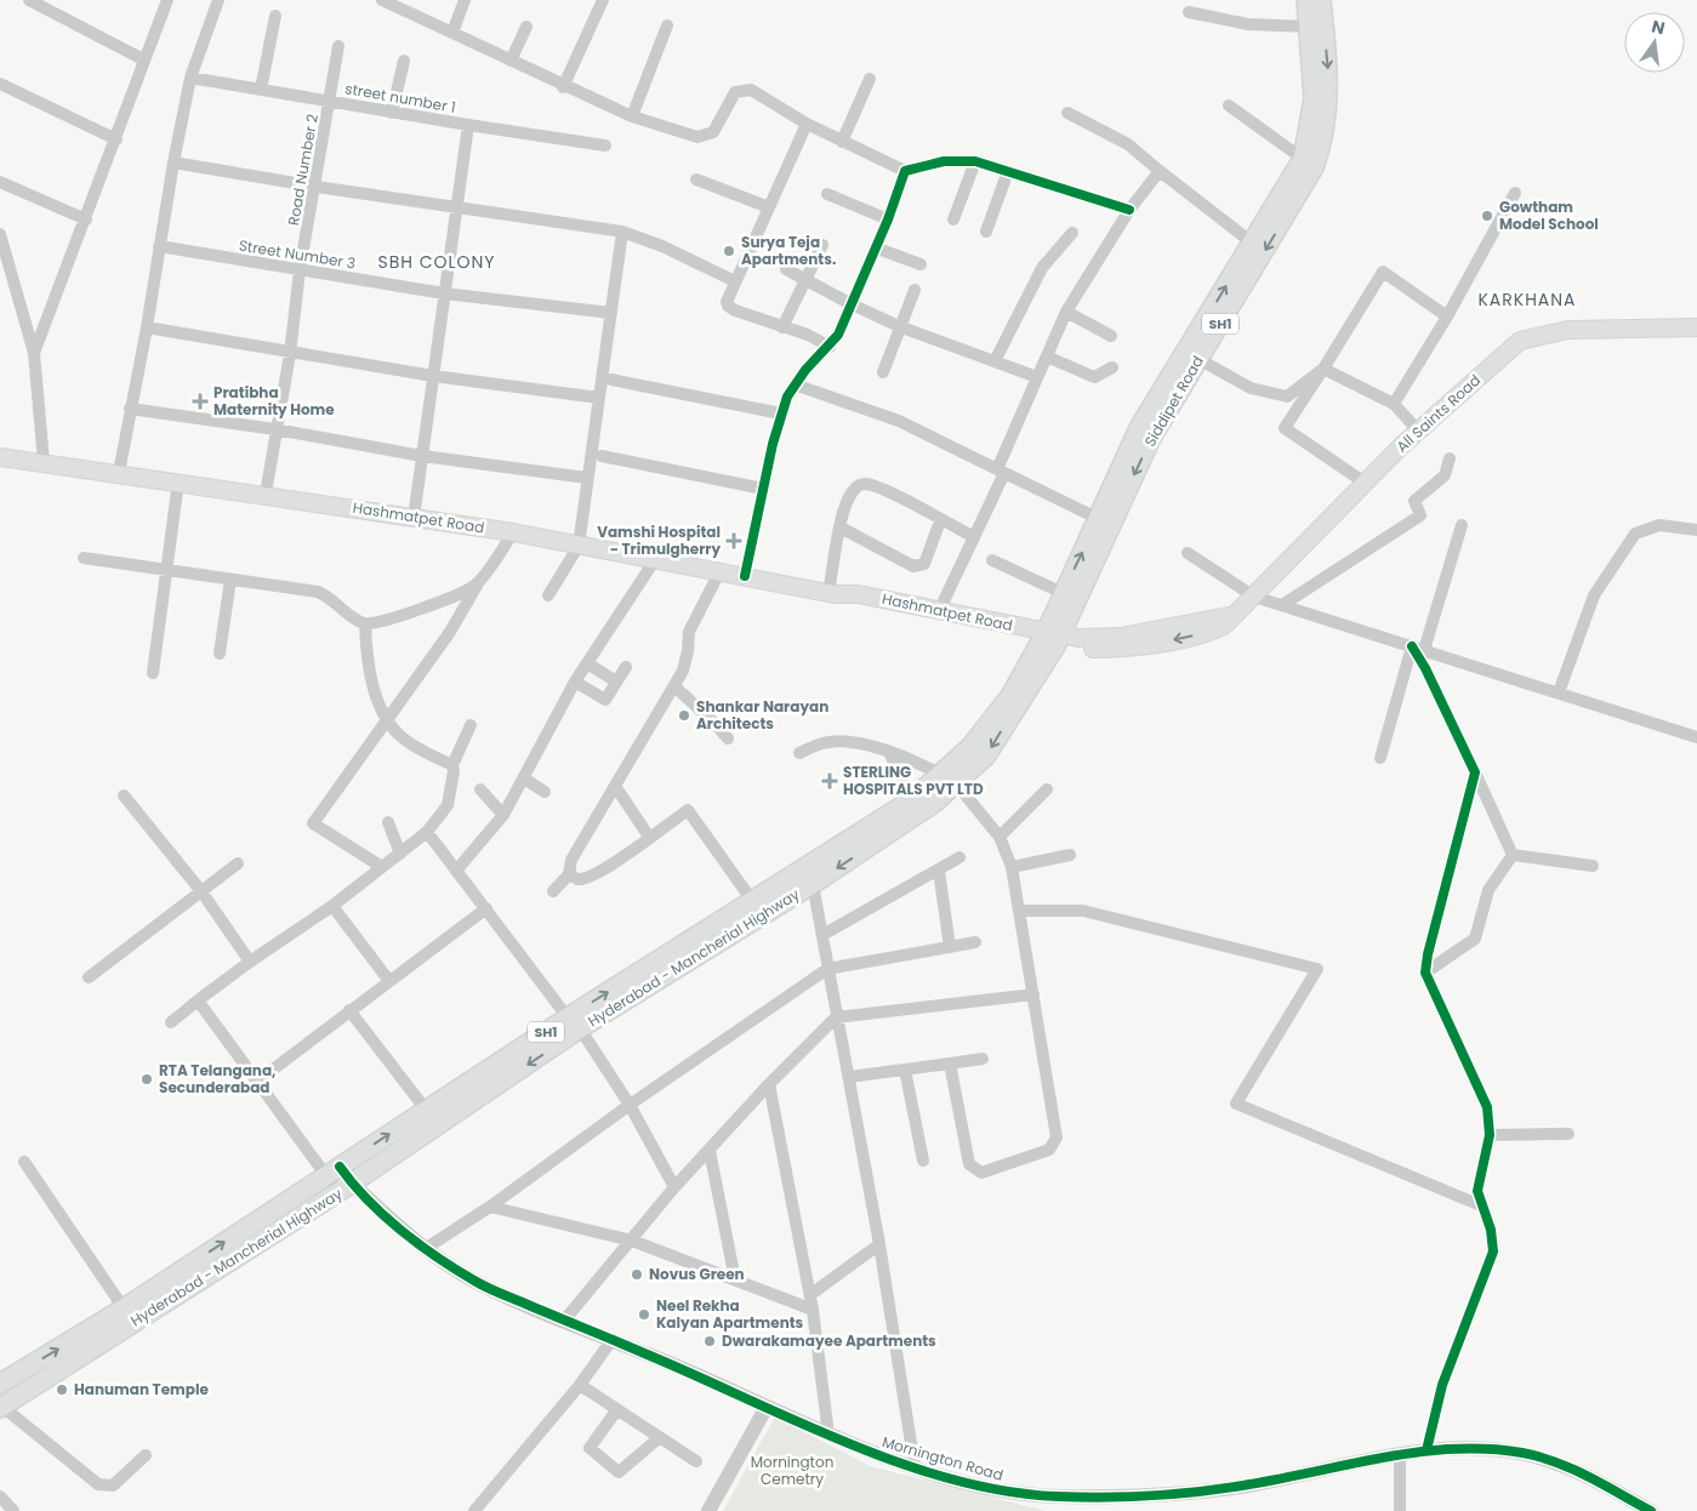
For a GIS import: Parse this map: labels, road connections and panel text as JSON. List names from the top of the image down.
{
  "streets": {
    "main road": [
      "SH1",
      "Siddipet Road",
      "All Saints Road",
      "Hashmatpet Road",
      "Hyderabad - Mancherial Highway"
    ],
    "street": [
      "street number 1",
      "Road Number 2",
      "Street Number 3",
      "Mornington Road"
    ]
  },
  "crossings": [
    ["street number 1", "Road Number 2"],
    ["Road Number 2", "Street Number 3"],
    ["Road Number 2", "Hashmatpet Road"],
    ["Siddipet Road", "All Saints Road"],
    ["Siddipet Road", "Hashmatpet Road"],
    ["Siddipet Road", "Hyderabad - Mancherial Highway"],
    ["All Saints Road", "Hashmatpet Road"],
    ["All Saints Road", "Hyderabad - Mancherial Highway"],
    ["Hashmatpet Road", "Hyderabad - Mancherial Highway"],
    ["Hyderabad - Mancherial Highway", "Mornington Road"]
  ],
  "districts": ["SBH COLONY", "KARKHANA"],
  "parks": ["Mornington Cemetry"],
  "places": {
    "other": [
      "Gowtham Model School",
      "Surya Teja Apartments.",
      "Shankar Narayan Architects",
      "RTA Telangana, Secunderabad",
      "Novus Green",
      "Neel Rekha Kalyan Apartments",
      "Dwarakamayee Apartments",
      "Hanuman Temple"
    ],
    "health": ["Pratibha Maternity Home", "Vamshi Hospital - Trimulgherry", "STERLING HOSPITALS PVT LTD"]
  },
  "north": "top"
}
